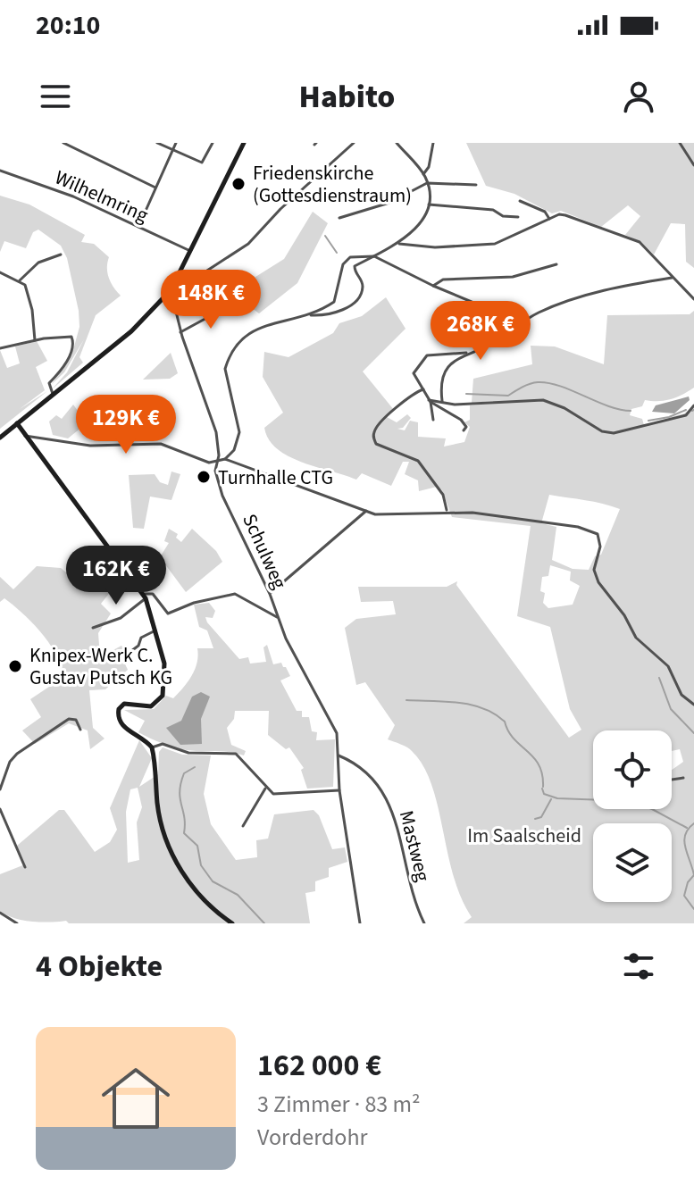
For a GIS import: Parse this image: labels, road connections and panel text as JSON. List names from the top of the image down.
{
  "streets": {
    "street": ["Wilhelmring", "Schulweg", "Mastweg"]
  },
  "crossings": [
    ["Schulweg", "Mastweg"]
  ],
  "parks": ["Im Saalscheid"],
  "places": ["Friedenskirche (Gottesdienstraum)", "Turnhalle CTG", "Knipex-Werk C. Gustav Putsch KG"],
  "page": {
    "status": "20:10",
    "header": "Habito",
    "price": [
      "148K €",
      "268K €",
      "129K €",
      "162K €"
    ],
    "heading": "4 Objekte",
    "list": [
      {
        "name": "162 000 €",
        "note": "3 Zimmer · 83 m² · Vorderdohr"
      }
    ]
  }
}
